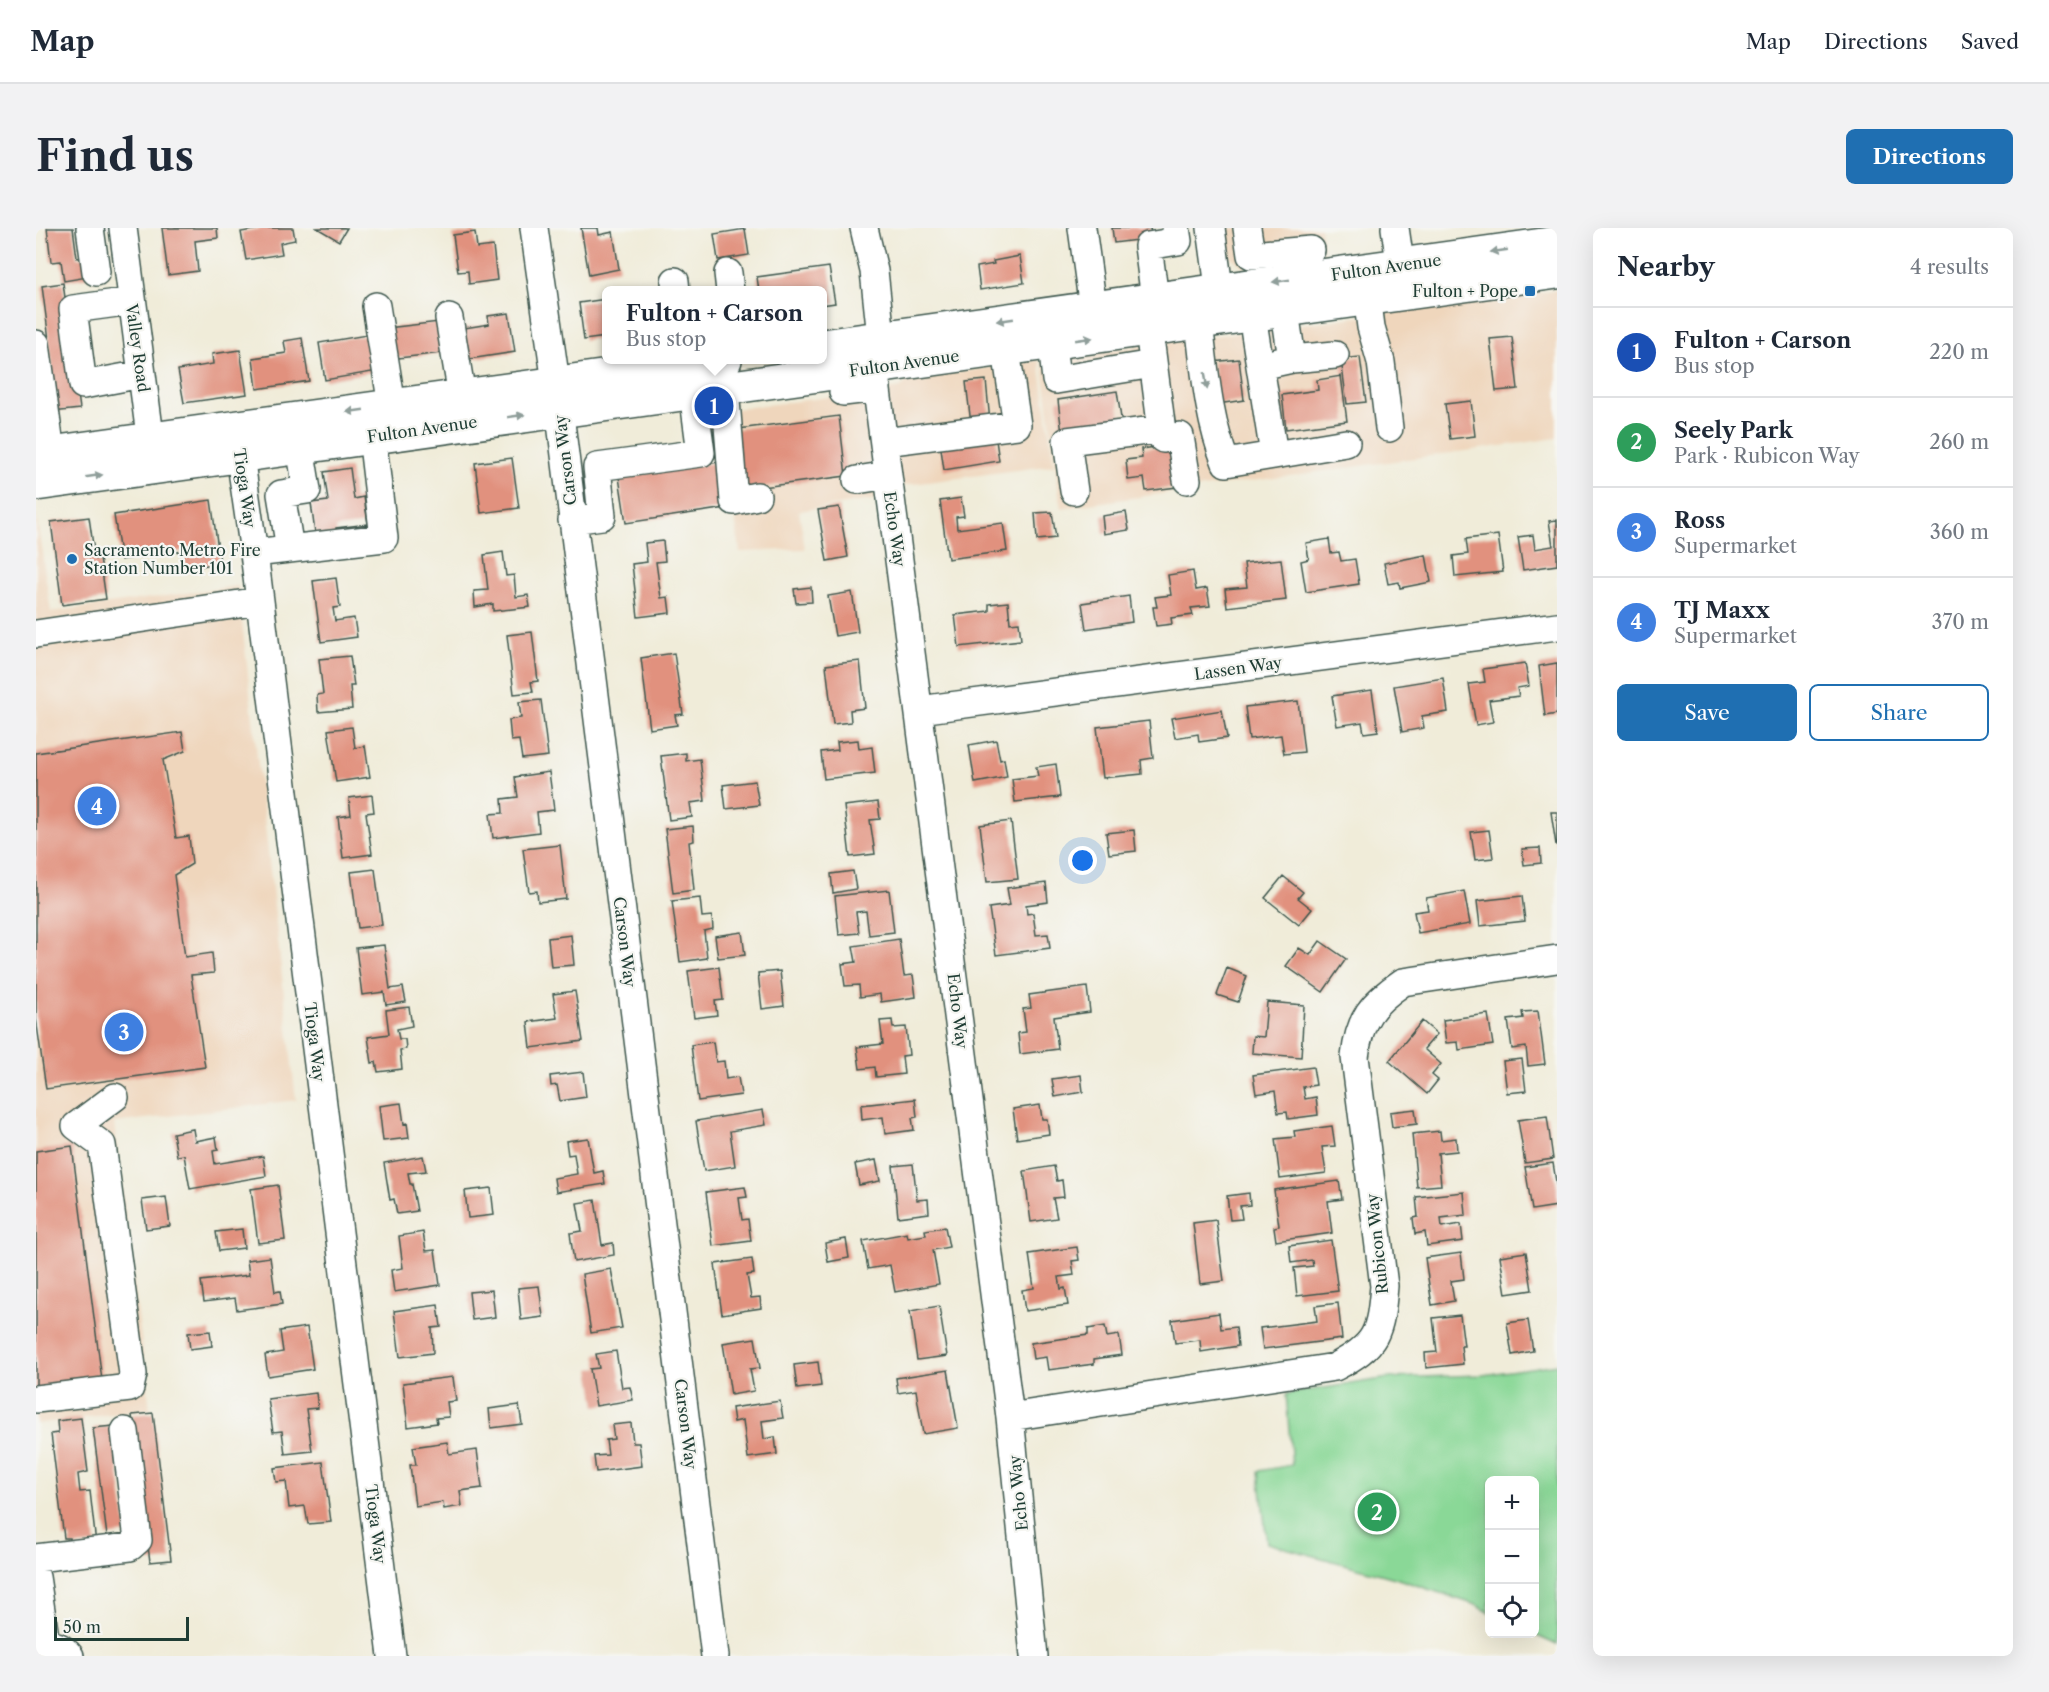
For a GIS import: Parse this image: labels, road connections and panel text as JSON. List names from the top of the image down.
{
  "streets": {
    "main road": ["Fulton Avenue"],
    "street": [
      "Valley Road",
      "Carson Way",
      "Tioga Way",
      "Echo Way",
      "Lassen Way",
      "Rubicon Way"
    ]
  },
  "crossings": [
    ["Fulton Avenue", "Valley Road"],
    ["Fulton Avenue", "Carson Way"],
    ["Fulton Avenue", "Tioga Way"],
    ["Fulton Avenue", "Echo Way"],
    ["Echo Way", "Lassen Way"],
    ["Echo Way", "Rubicon Way"]
  ],
  "places": {
    "transit": ["Fulton + Pope"],
    "other": ["Sacramento Metro Fire Station Number 101"]
  },
  "scale_bar": "50 m",
  "page": {
    "header": "Map",
    "nav": ["Map", "Directions", "Saved"],
    "buttons": [
      "Directions",
      ["Save", "Share"]
    ],
    "title": "Find us",
    "heading": ["Nearby", "4 results"],
    "popup": ["Fulton + Carson", "Bus stop"],
    "list": [
      {
        "mark": "1",
        "name": "Fulton + Carson",
        "note": "Bus stop",
        "value": "220 m"
      },
      {
        "mark": "2",
        "name": "Seely Park",
        "note": "Park · Rubicon Way",
        "value": "260 m"
      },
      {
        "mark": "3",
        "name": "Ross",
        "note": "Supermarket",
        "value": "360 m"
      },
      {
        "mark": "4",
        "name": "TJ Maxx",
        "note": "Supermarket",
        "value": "370 m"
      }
    ],
    "pins": [
      "1",
      "4",
      "3",
      "2"
    ],
    "map_buttons": ["+", "−"],
    "scale": "50 m"
  }
}
